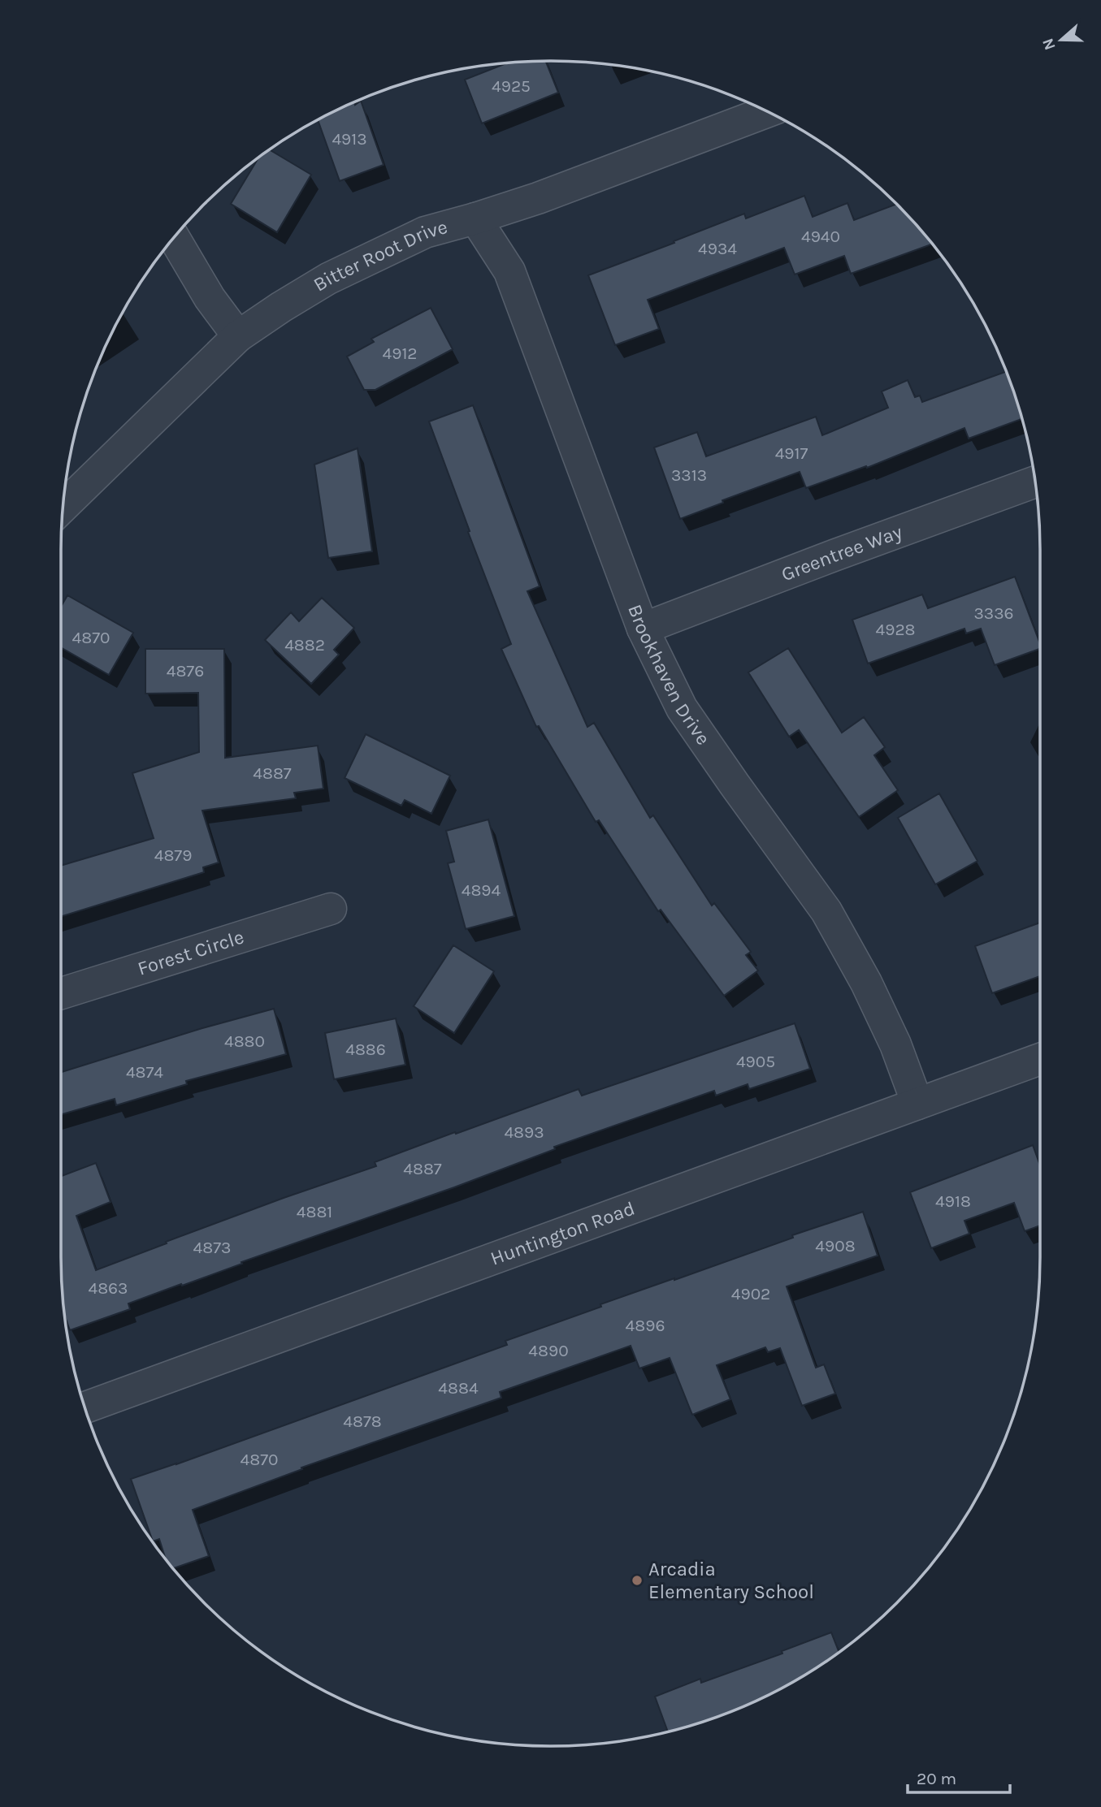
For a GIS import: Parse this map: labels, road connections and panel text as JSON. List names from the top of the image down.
{
  "streets": {
    "street": [
      "Bitter Root Drive",
      "Greentree Way",
      "Brookhaven Drive",
      "Forest Circle",
      "Huntington Road"
    ]
  },
  "crossings": [
    ["Bitter Root Drive", "Brookhaven Drive"],
    ["Greentree Way", "Brookhaven Drive"],
    ["Brookhaven Drive", "Huntington Road"]
  ],
  "places": ["Arcadia Elementary School"],
  "house_numbers": [
    "4925",
    "4913",
    "4940",
    "4934",
    "4912",
    "4917",
    "3313",
    "3336",
    "4928",
    "4870",
    "4882",
    "4876",
    "4887",
    "4879",
    "4894",
    "4880",
    "4886",
    "4905",
    "4874",
    "4893",
    "4887",
    "4918",
    "4881",
    "4908",
    "4873",
    "4863",
    "4902",
    "4896",
    "4890",
    "4884",
    "4878",
    "4870"
  ],
  "scale_bar": "20 m",
  "north": "left"
}
